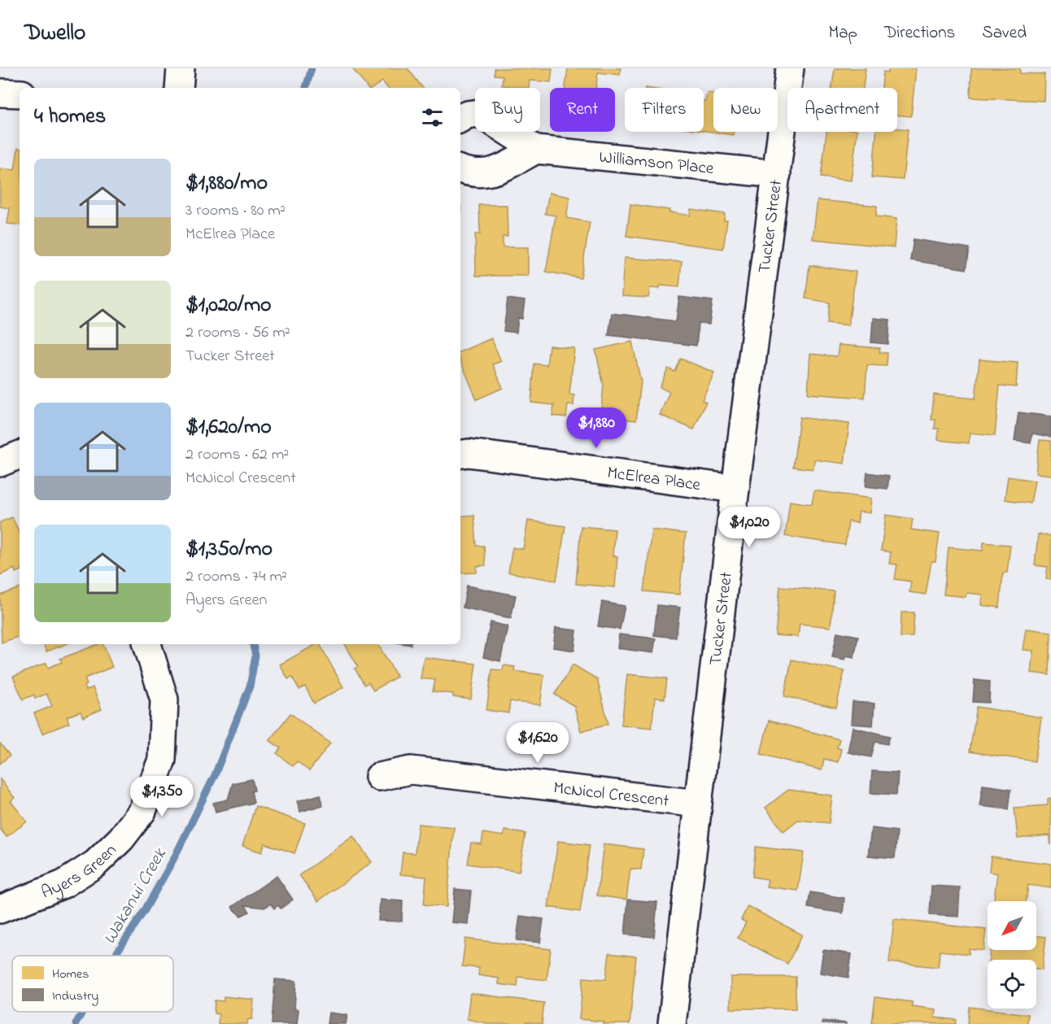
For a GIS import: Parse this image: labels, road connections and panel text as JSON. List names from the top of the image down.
{
  "streets": {
    "street": [
      "Williamson Place",
      "Tucker Street",
      "McElrea Place",
      "McNicol Crescent",
      "Ayers Green"
    ]
  },
  "crossings": [
    ["Williamson Place", "Tucker Street"],
    ["Tucker Street", "McElrea Place"],
    ["Tucker Street", "McNicol Crescent"]
  ],
  "water": ["Wakanui Creek"],
  "legend": ["Homes", "Industry"],
  "north": "bottom left",
  "page": {
    "header": "Dwello",
    "nav": ["Map", "Directions", "Saved"],
    "chip": [
      "Buy",
      "Rent",
      "Filters",
      "New",
      "Apartment"
    ],
    "heading": "4 homes",
    "list": [
      {
        "name": "$1,880/mo",
        "note": "3 rooms · 80 m² · McElrea Place"
      },
      {
        "name": "$1,020/mo",
        "note": "2 rooms · 56 m² · Tucker Street"
      },
      {
        "name": "$1,620/mo",
        "note": "2 rooms · 62 m² · McNicol Crescent"
      },
      {
        "name": "$1,350/mo",
        "note": "2 rooms · 74 m² · Ayers Green"
      }
    ],
    "price": [
      "$1,880",
      "$1,020",
      "$1,620",
      "$1,350"
    ]
  }
}
